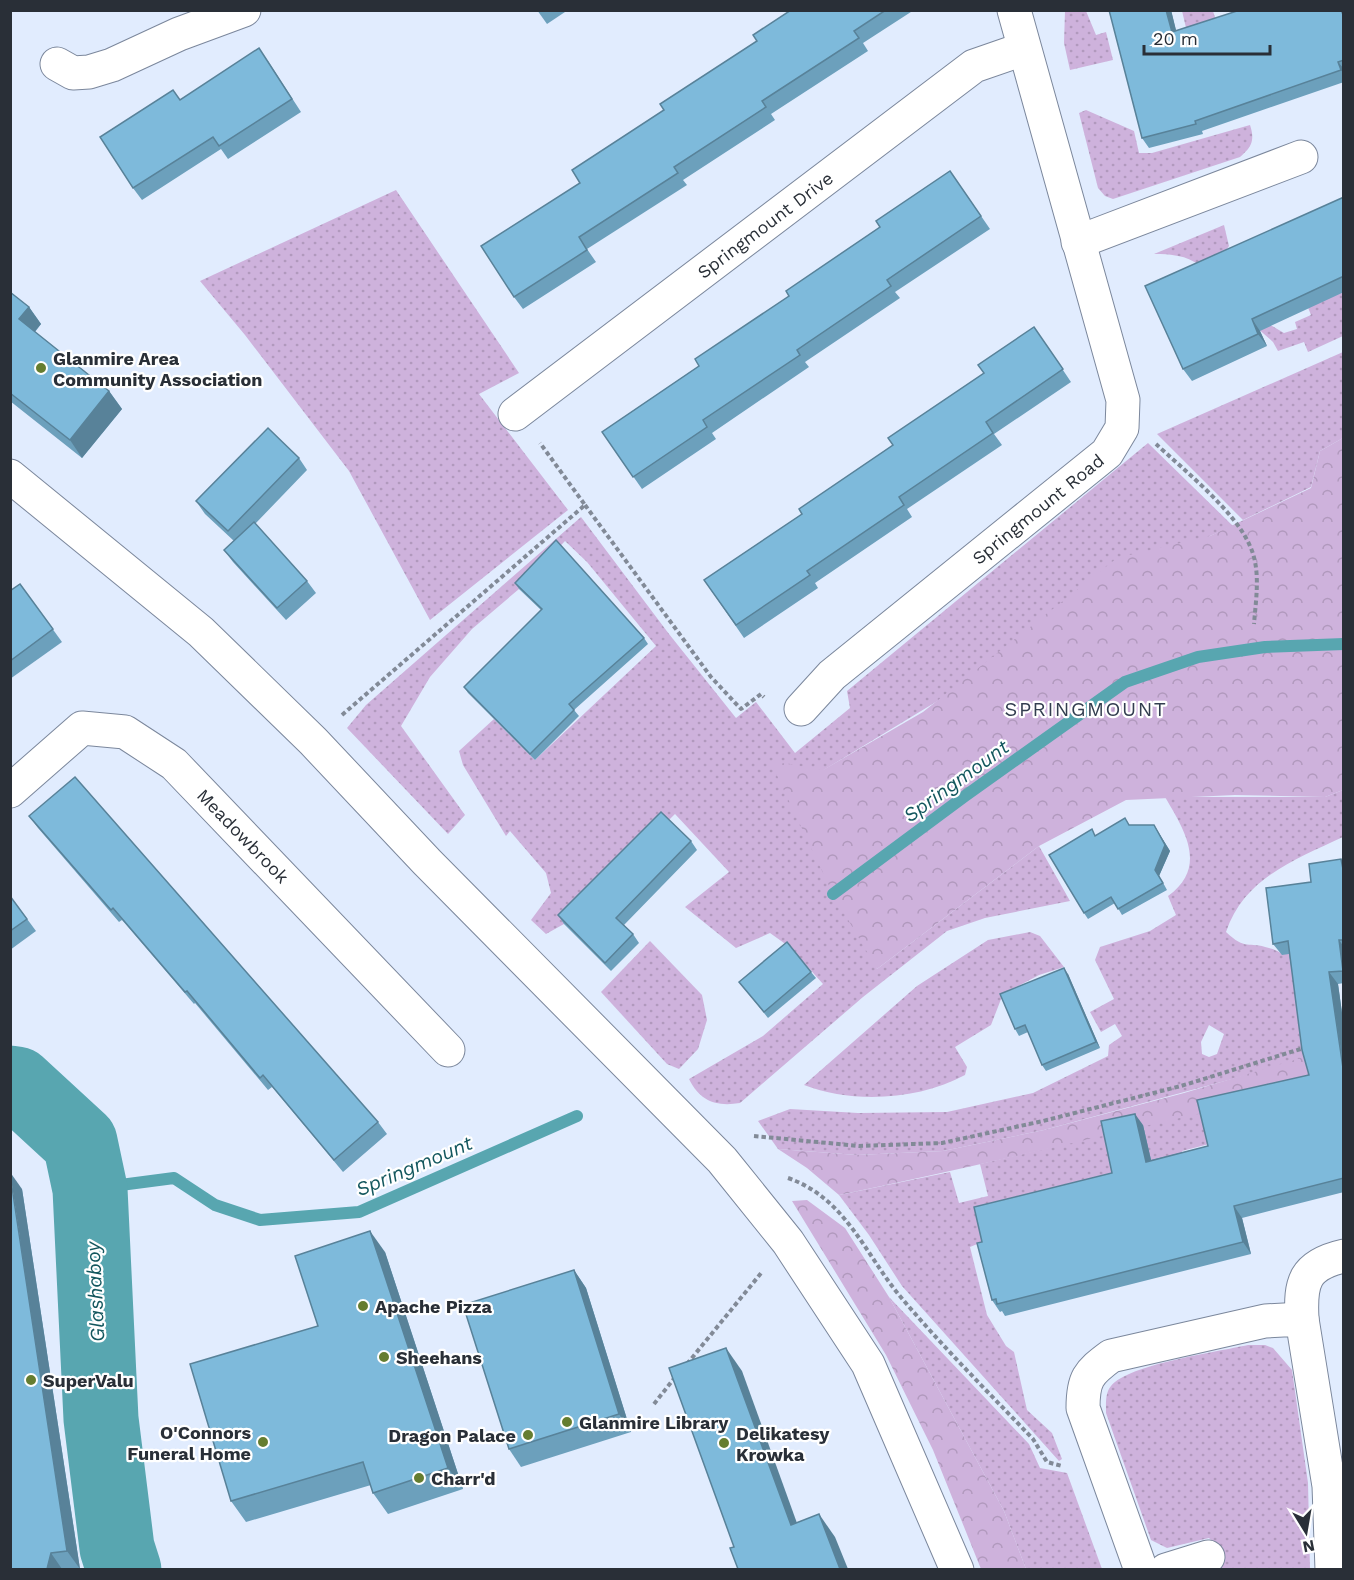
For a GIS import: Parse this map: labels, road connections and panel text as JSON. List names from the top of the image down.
{
  "streets": {
    "street": ["Springmount Drive", "Springmount Road", "Meadowbrook"]
  },
  "crossings": [
    ["Springmount Drive", "Springmount Road"]
  ],
  "districts": ["SPRINGMOUNT"],
  "water": ["Springmount", "Glashaboy"],
  "places": [
    "Glanmire Area Community Association",
    "Apache Pizza",
    "Sheehans",
    "SuperValu",
    "Glanmire Library",
    "Dragon Palace",
    "O'Connors Funeral Home",
    "Delikatesy Krowka",
    "Charr'd"
  ],
  "scale_bar": "20 m",
  "north": "bottom"
}
